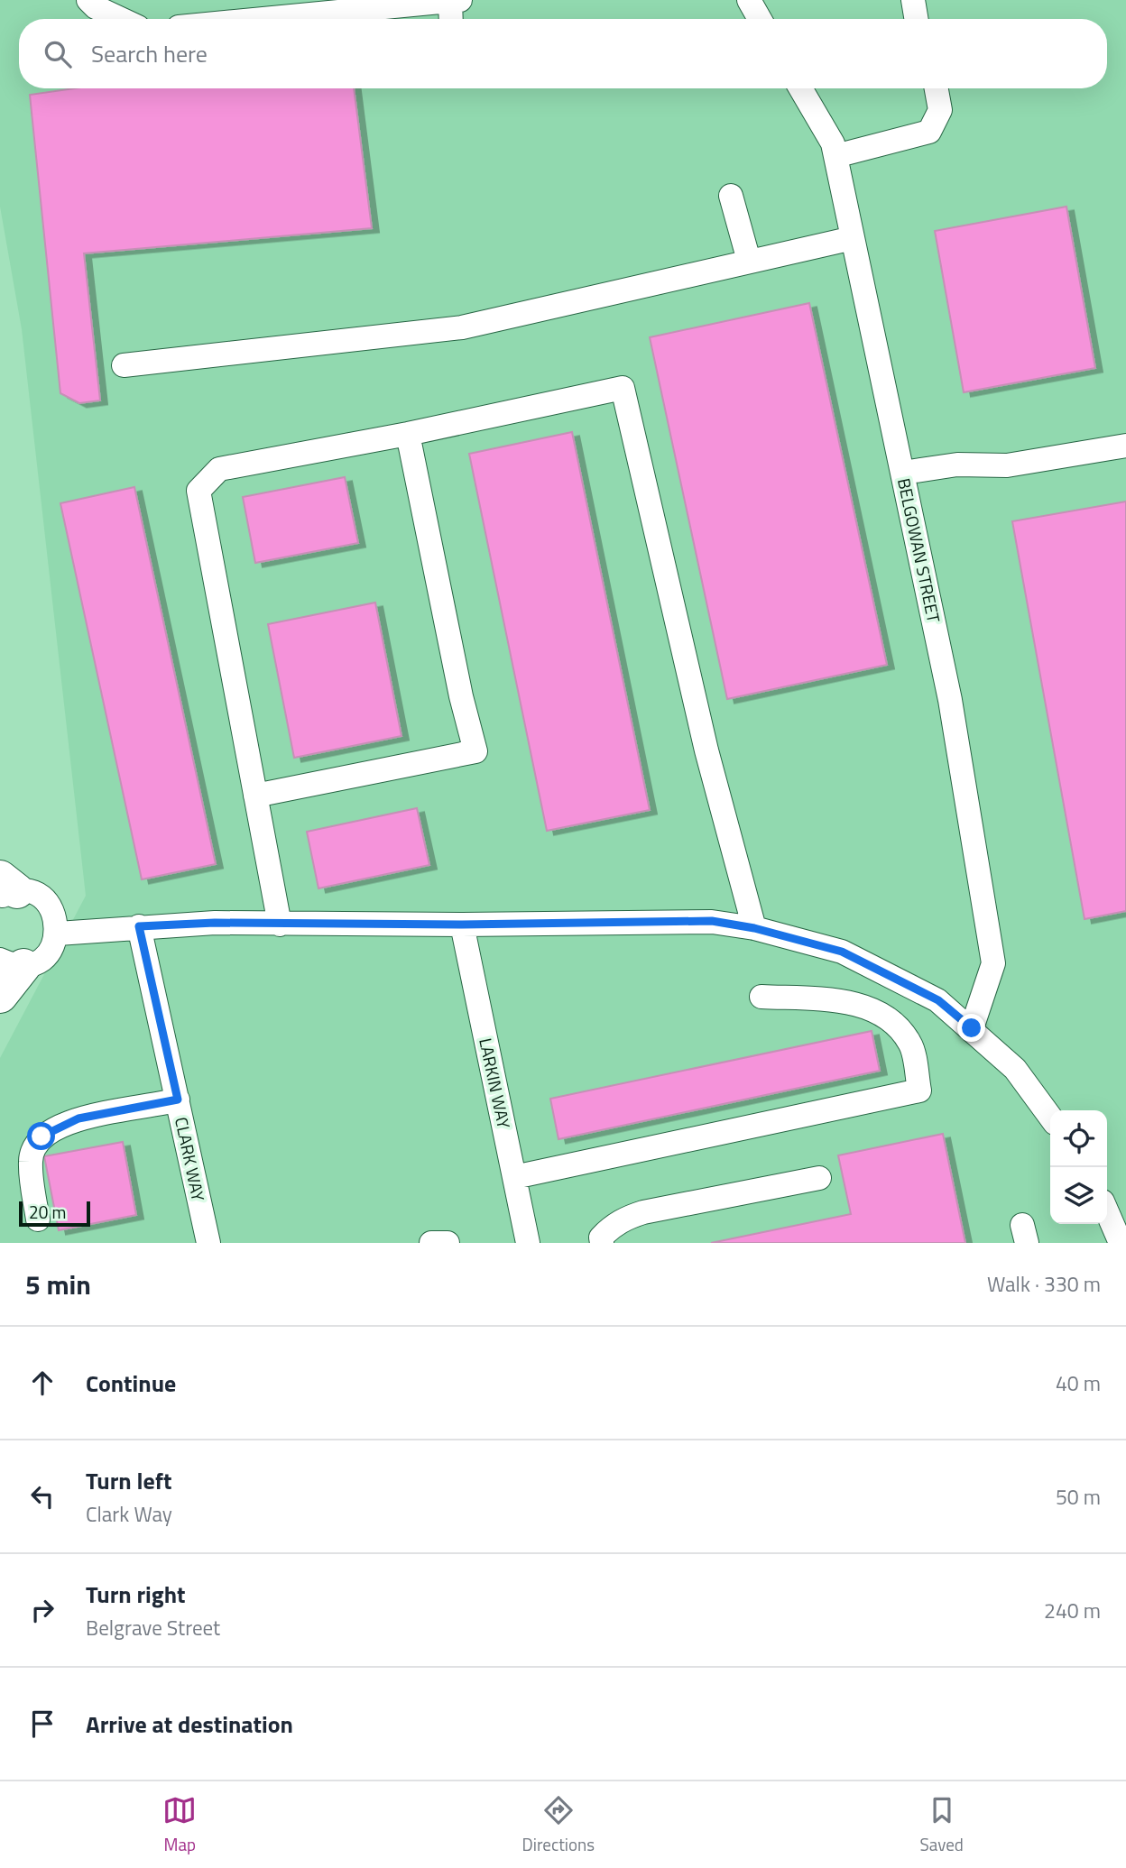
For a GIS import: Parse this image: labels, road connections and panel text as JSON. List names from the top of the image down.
{
  "streets": {
    "street": ["BELGOWAN STREET", "LARKIN WAY", "CLARK WAY"]
  },
  "scale_bar": "20 m",
  "page": {
    "search": "Search here",
    "scale": "20 m",
    "heading": ["5 min", "Walk · 330 m"],
    "list": [
      ["Continue", "40 m"],
      ["Turn left", "Clark Way", "50 m"],
      ["Turn right", "Belgrave Street", "240 m"],
      "Arrive at destination"
    ],
    "nav": ["Map", "Directions", "Saved"]
  }
}
